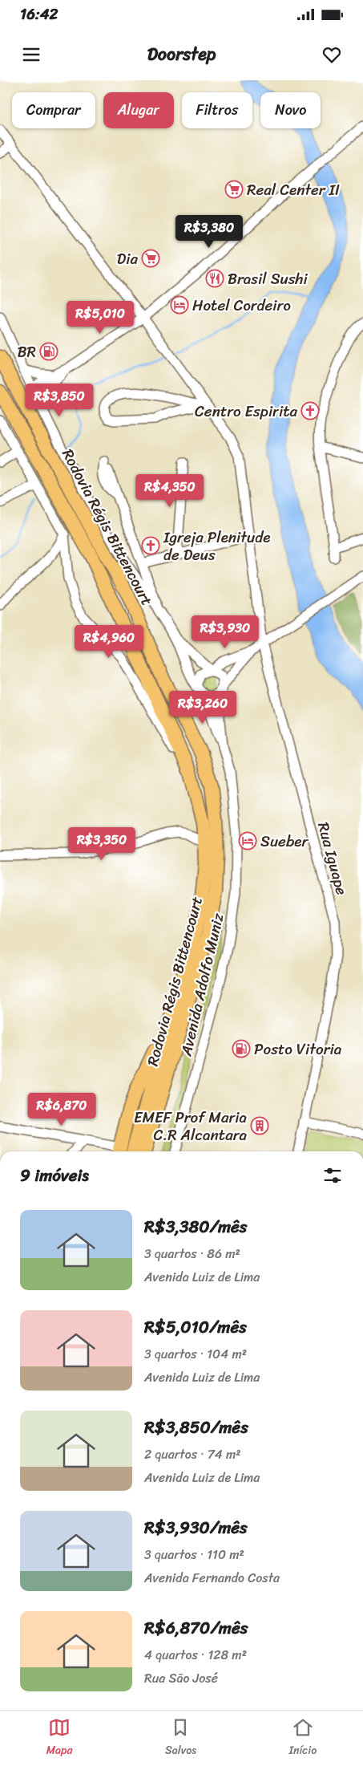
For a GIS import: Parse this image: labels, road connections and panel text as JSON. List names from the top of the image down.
{
  "streets": {
    "highway": ["Rodovia Régis Bittencourt"],
    "street": ["Rua Iguape", "Avenida Adolfo Muniz"]
  },
  "places": {
    "supermarket": ["Real Center II", "Dia"],
    "restaurant": ["Brasil Sushi"],
    "hotel": ["Hotel Cordeiro", "Sueber"],
    "fuel station": ["BR", "Posto Vitoria"],
    "church": ["Centro Espirita", "Igreja Plenitude de Deus"],
    "building": ["EMEF Prof Maria C.R Alcantara"]
  },
  "page": {
    "status": "16:42",
    "header": "Doorstep",
    "chip": [
      "Comprar",
      "Alugar",
      "Filtros",
      "Novo"
    ],
    "price": [
      "R$3,380",
      "R$5,010",
      "R$3,850",
      "R$4,350",
      "R$3,930",
      "R$4,960",
      "R$3,260",
      "R$3,350",
      "R$6,870"
    ],
    "heading": "9 imóveis",
    "list": [
      {
        "name": "R$3,380/mês",
        "note": "3 quartos · 86 m² · Avenida Luiz de Lima"
      },
      {
        "name": "R$5,010/mês",
        "note": "3 quartos · 104 m² · Avenida Luiz de Lima"
      },
      {
        "name": "R$3,850/mês",
        "note": "2 quartos · 74 m² · Avenida Luiz de Lima"
      },
      {
        "name": "R$3,930/mês",
        "note": "3 quartos · 110 m² · Avenida Fernando Costa"
      },
      {
        "name": "R$6,870/mês",
        "note": "4 quartos · 128 m² · Rua São José"
      }
    ],
    "tabs": ["Mapa", "Salvos", "Início"]
  }
}
